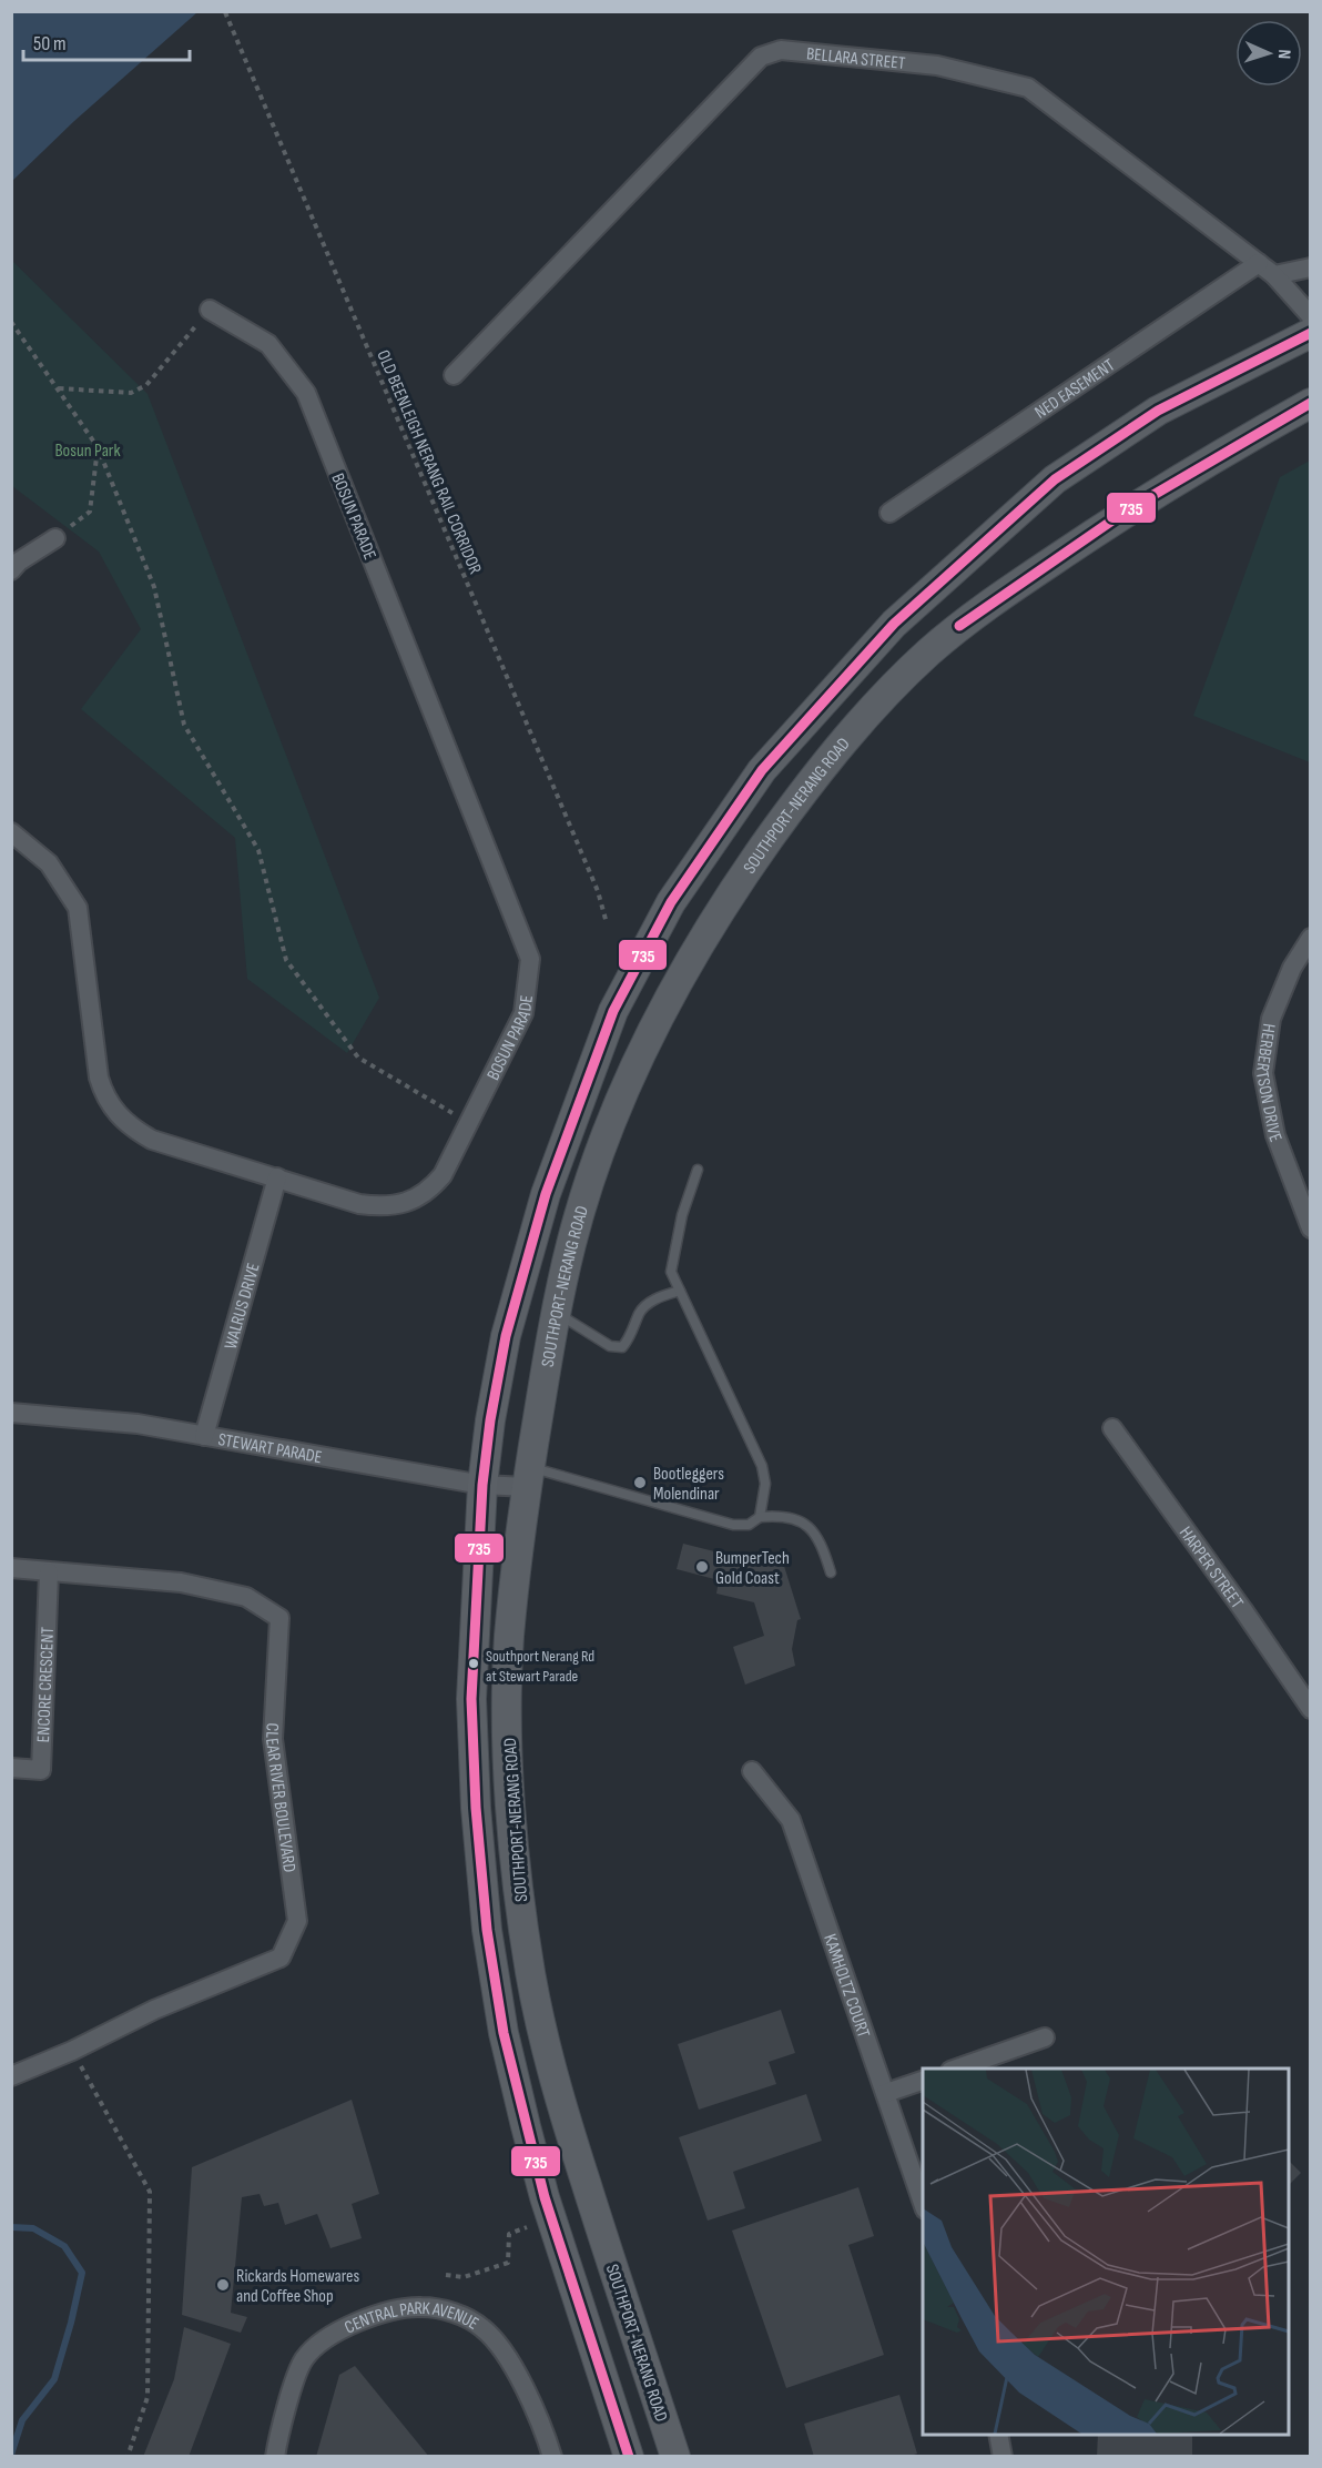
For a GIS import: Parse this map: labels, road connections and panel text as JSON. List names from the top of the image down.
{
  "streets": {
    "main road": ["SOUTHPORT-NERANG ROAD"],
    "street": [
      "BELLARA STREET",
      "NED EASEMENT",
      "BOSUN PARADE",
      "HERBERTSON DRIVE",
      "WALRUS DRIVE",
      "STEWART PARADE",
      "HARPER STREET",
      "ENCORE CRESCENT",
      "CLEAR RIVER BOULEVARD",
      "KAMHOLTZ COURT",
      "CENTRAL PARK AVENUE"
    ],
    "path": ["OLD BEENLEIGH NERANG RAIL CORRIDOR"]
  },
  "crossings": [
    ["BELLARA STREET", "NED EASEMENT"],
    ["BOSUN PARADE", "WALRUS DRIVE"],
    ["SOUTHPORT-NERANG ROAD", "STEWART PARADE"],
    ["WALRUS DRIVE", "STEWART PARADE"],
    ["ENCORE CRESCENT", "CLEAR RIVER BOULEVARD"]
  ],
  "parks": ["Bosun Park"],
  "places": [
    "Bootleggers Molendinar",
    "BumperTech Gold Coast",
    "Southport Nerang Rd at Stewart Parade",
    "Rickards Homewares and Coffee Shop"
  ],
  "lines": ["transit line 735"],
  "scale_bar": "50 m",
  "north": "right"
}
